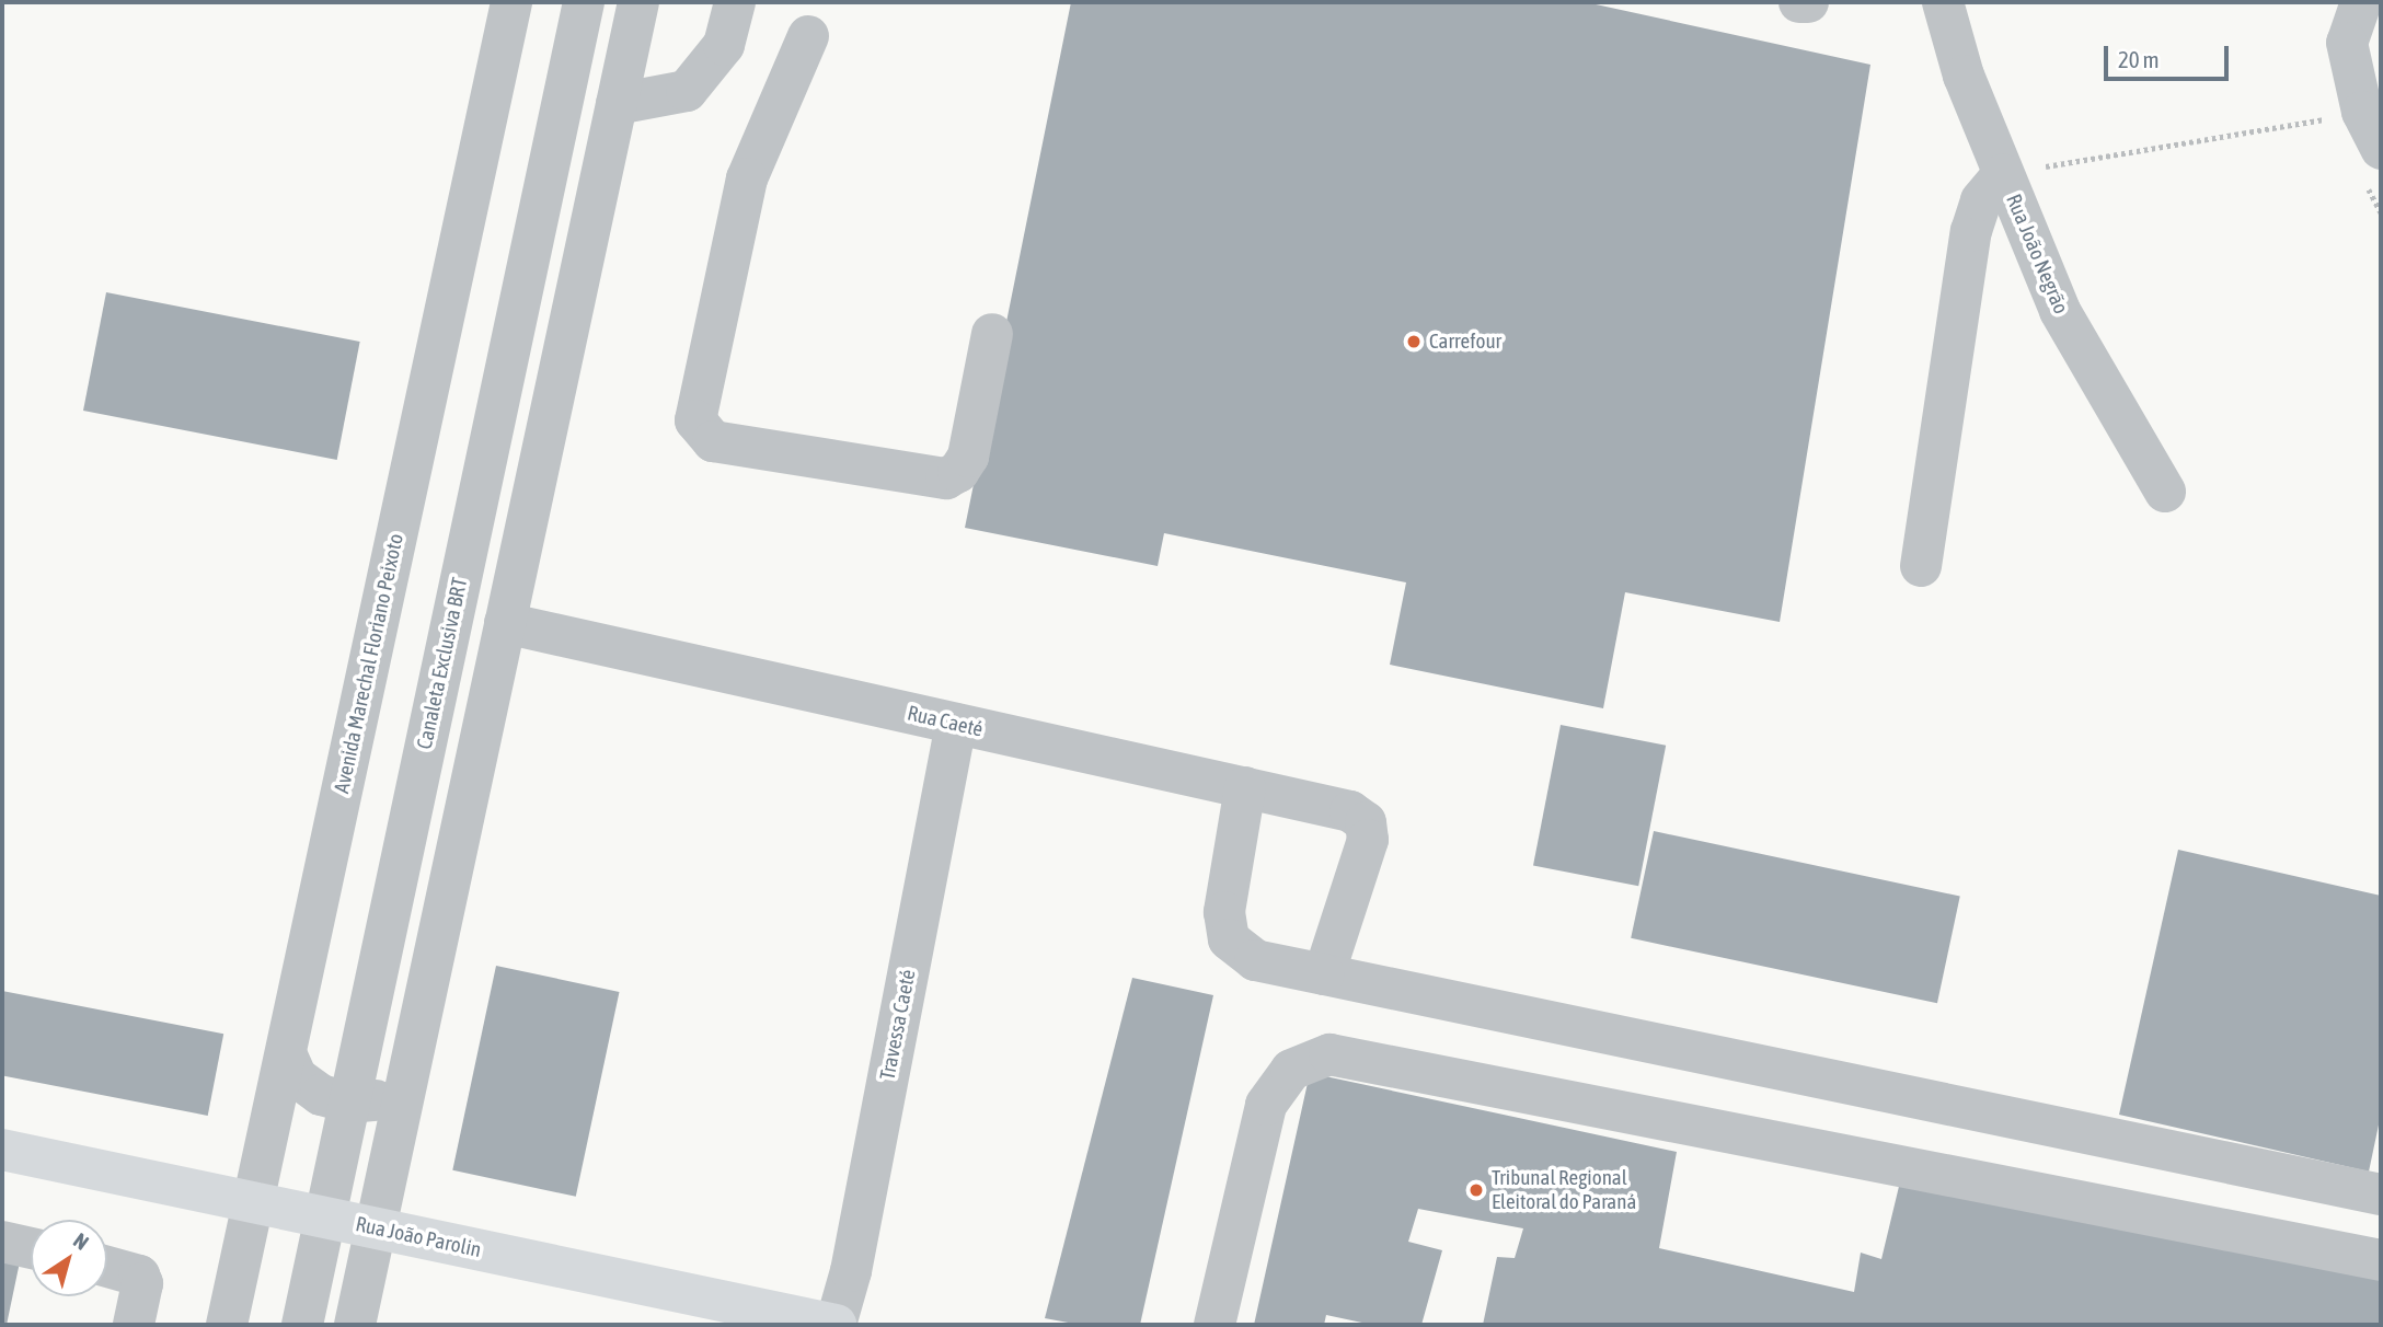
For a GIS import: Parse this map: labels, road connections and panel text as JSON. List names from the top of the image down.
{
  "streets": {
    "main road": ["Rua João Parolin"],
    "street": [
      "Rua João Negrão",
      "Avenida Marechal Floriano Peixoto",
      "Canaleta Exclusiva BRT",
      "Rua Caeté",
      "Travessa Caeté"
    ]
  },
  "crossings": [
    ["Avenida Marechal Floriano Peixoto", "Rua João Parolin"],
    ["Canaleta Exclusiva BRT", "Rua João Parolin"],
    ["Rua Caeté", "Travessa Caeté"],
    ["Travessa Caeté", "Rua João Parolin"]
  ],
  "places": ["Carrefour", "Tribunal Regional Eleitoral do Paraná"],
  "scale_bar": "20 m",
  "north": "top right"
}
